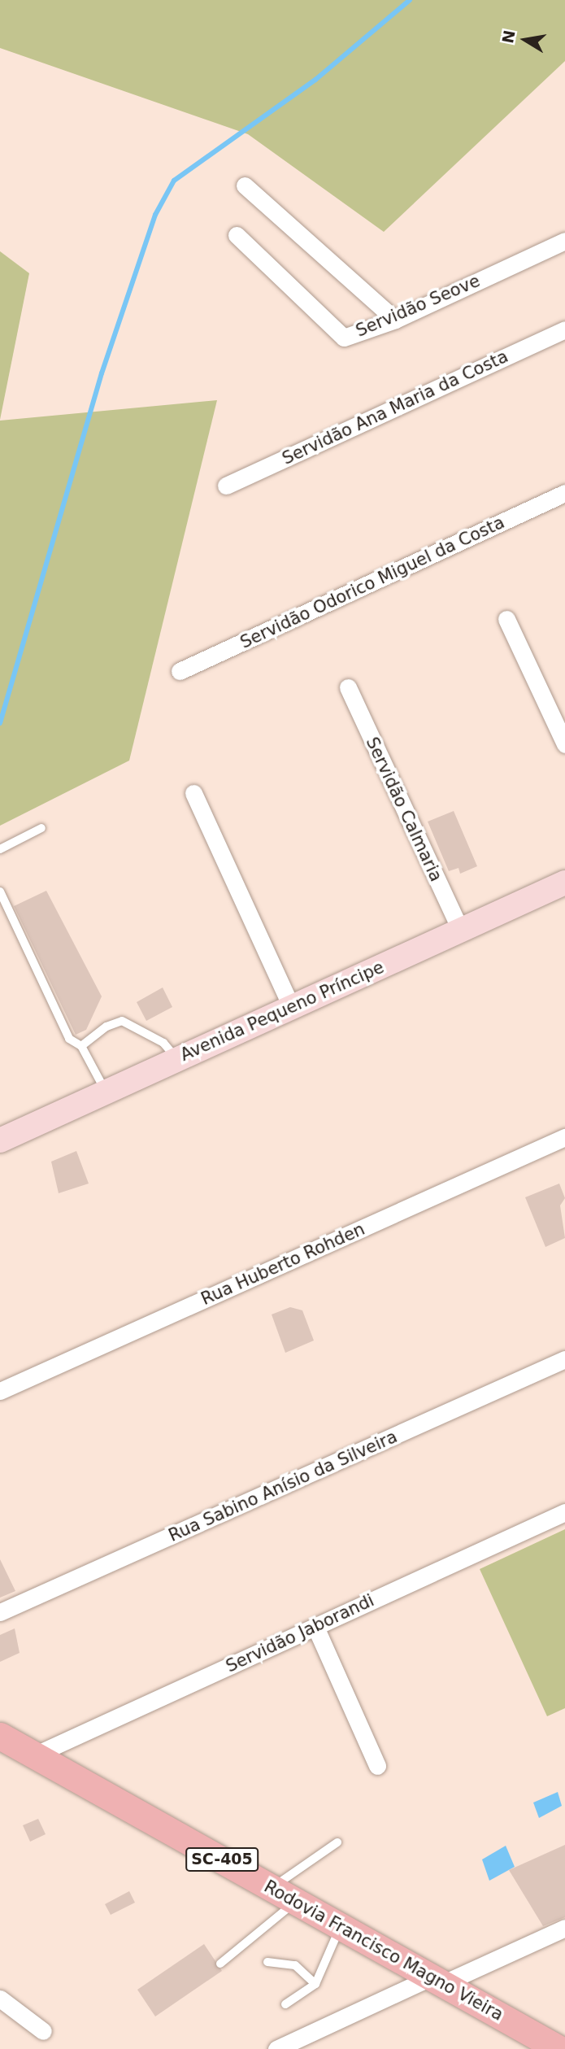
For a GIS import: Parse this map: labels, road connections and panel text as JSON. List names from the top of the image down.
{
  "streets": {
    "main road": ["Avenida Pequeno Príncipe", "SC-405", "Rodovia Francisco Magno Vieira"],
    "street": [
      "Servidão Seove",
      "Servidão Ana Maria da Costa",
      "Servidão Odorico Miguel da Costa",
      "Servidão Calmaria",
      "Rua Huberto Rohden",
      "Rua Sabino Anísio da Silveira",
      "Servidão Jaborandi"
    ]
  },
  "crossings": [
    ["Servidão Calmaria", "Avenida Pequeno Príncipe"],
    ["Servidão Jaborandi", "Rodovia Francisco Magno Vieira"]
  ],
  "north": "left"
}
